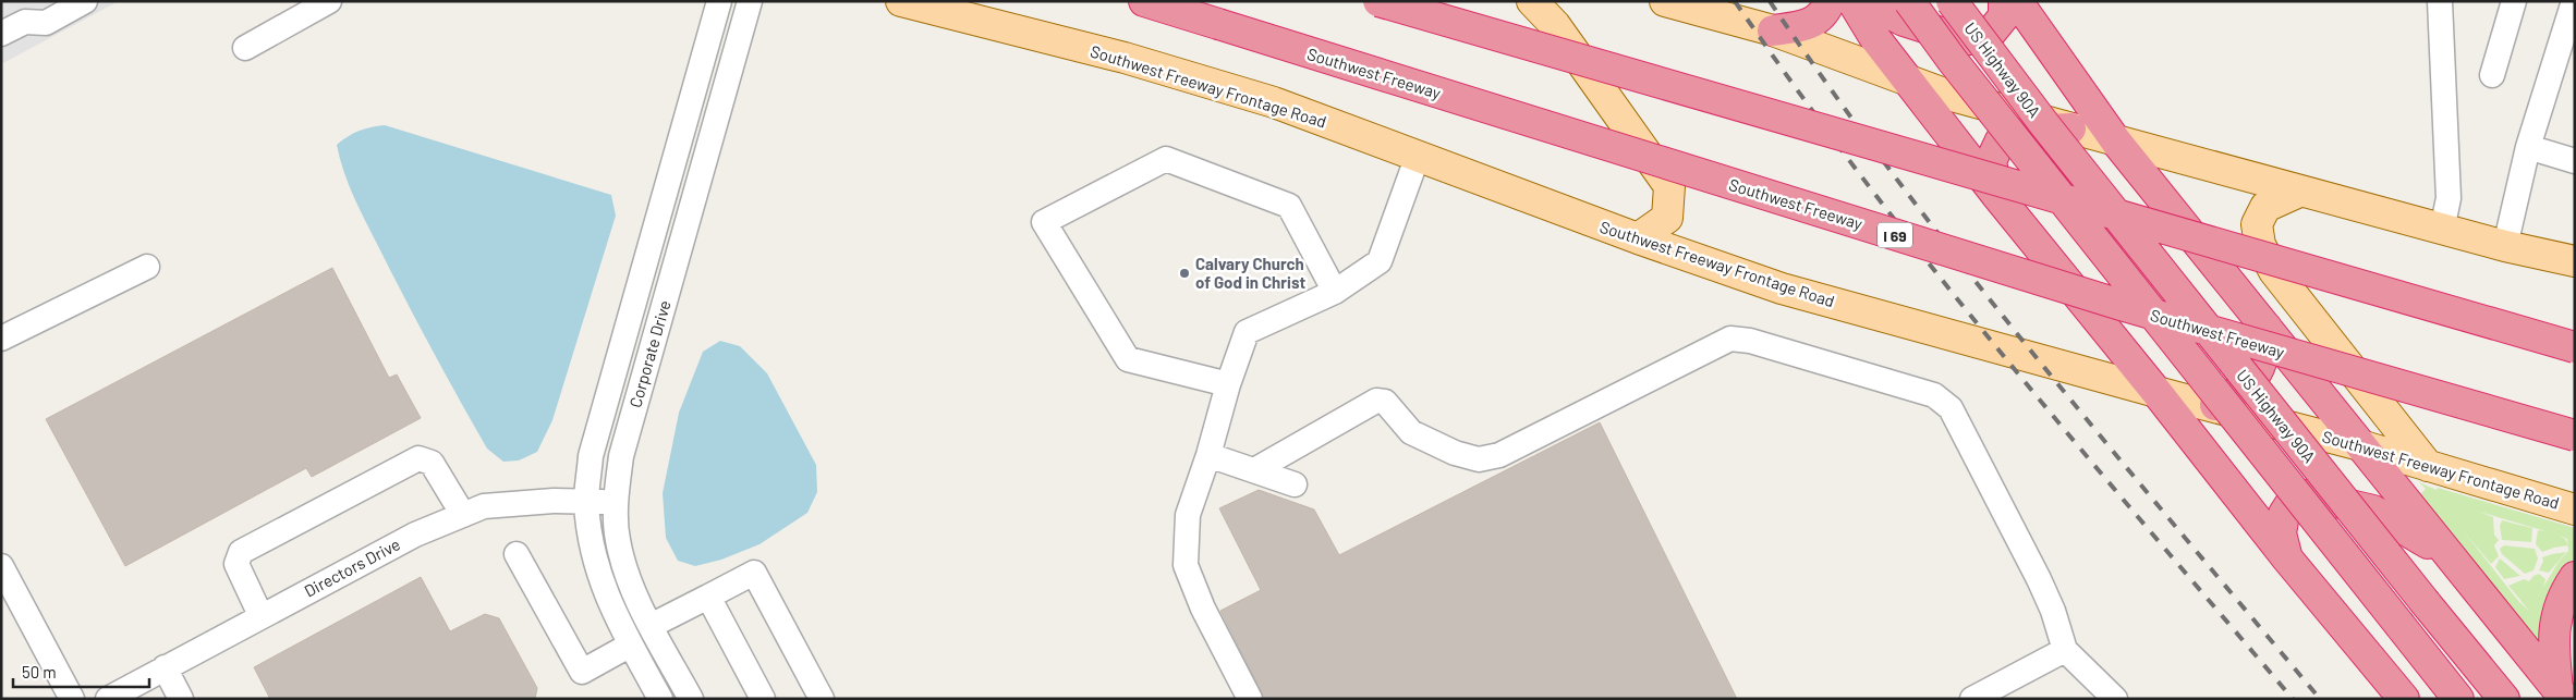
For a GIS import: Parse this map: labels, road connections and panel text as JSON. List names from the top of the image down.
{
  "streets": {
    "highway": ["US Highway 90A", "Southwest Freeway", "I 69"],
    "main road": ["Southwest Freeway Frontage Road"],
    "street": ["Corporate Drive", "Directors Drive"]
  },
  "crossings": [
    ["Corporate Drive", "Directors Drive"]
  ],
  "places": ["Calvary Church of God in Christ"],
  "scale_bar": "50 m"
}
